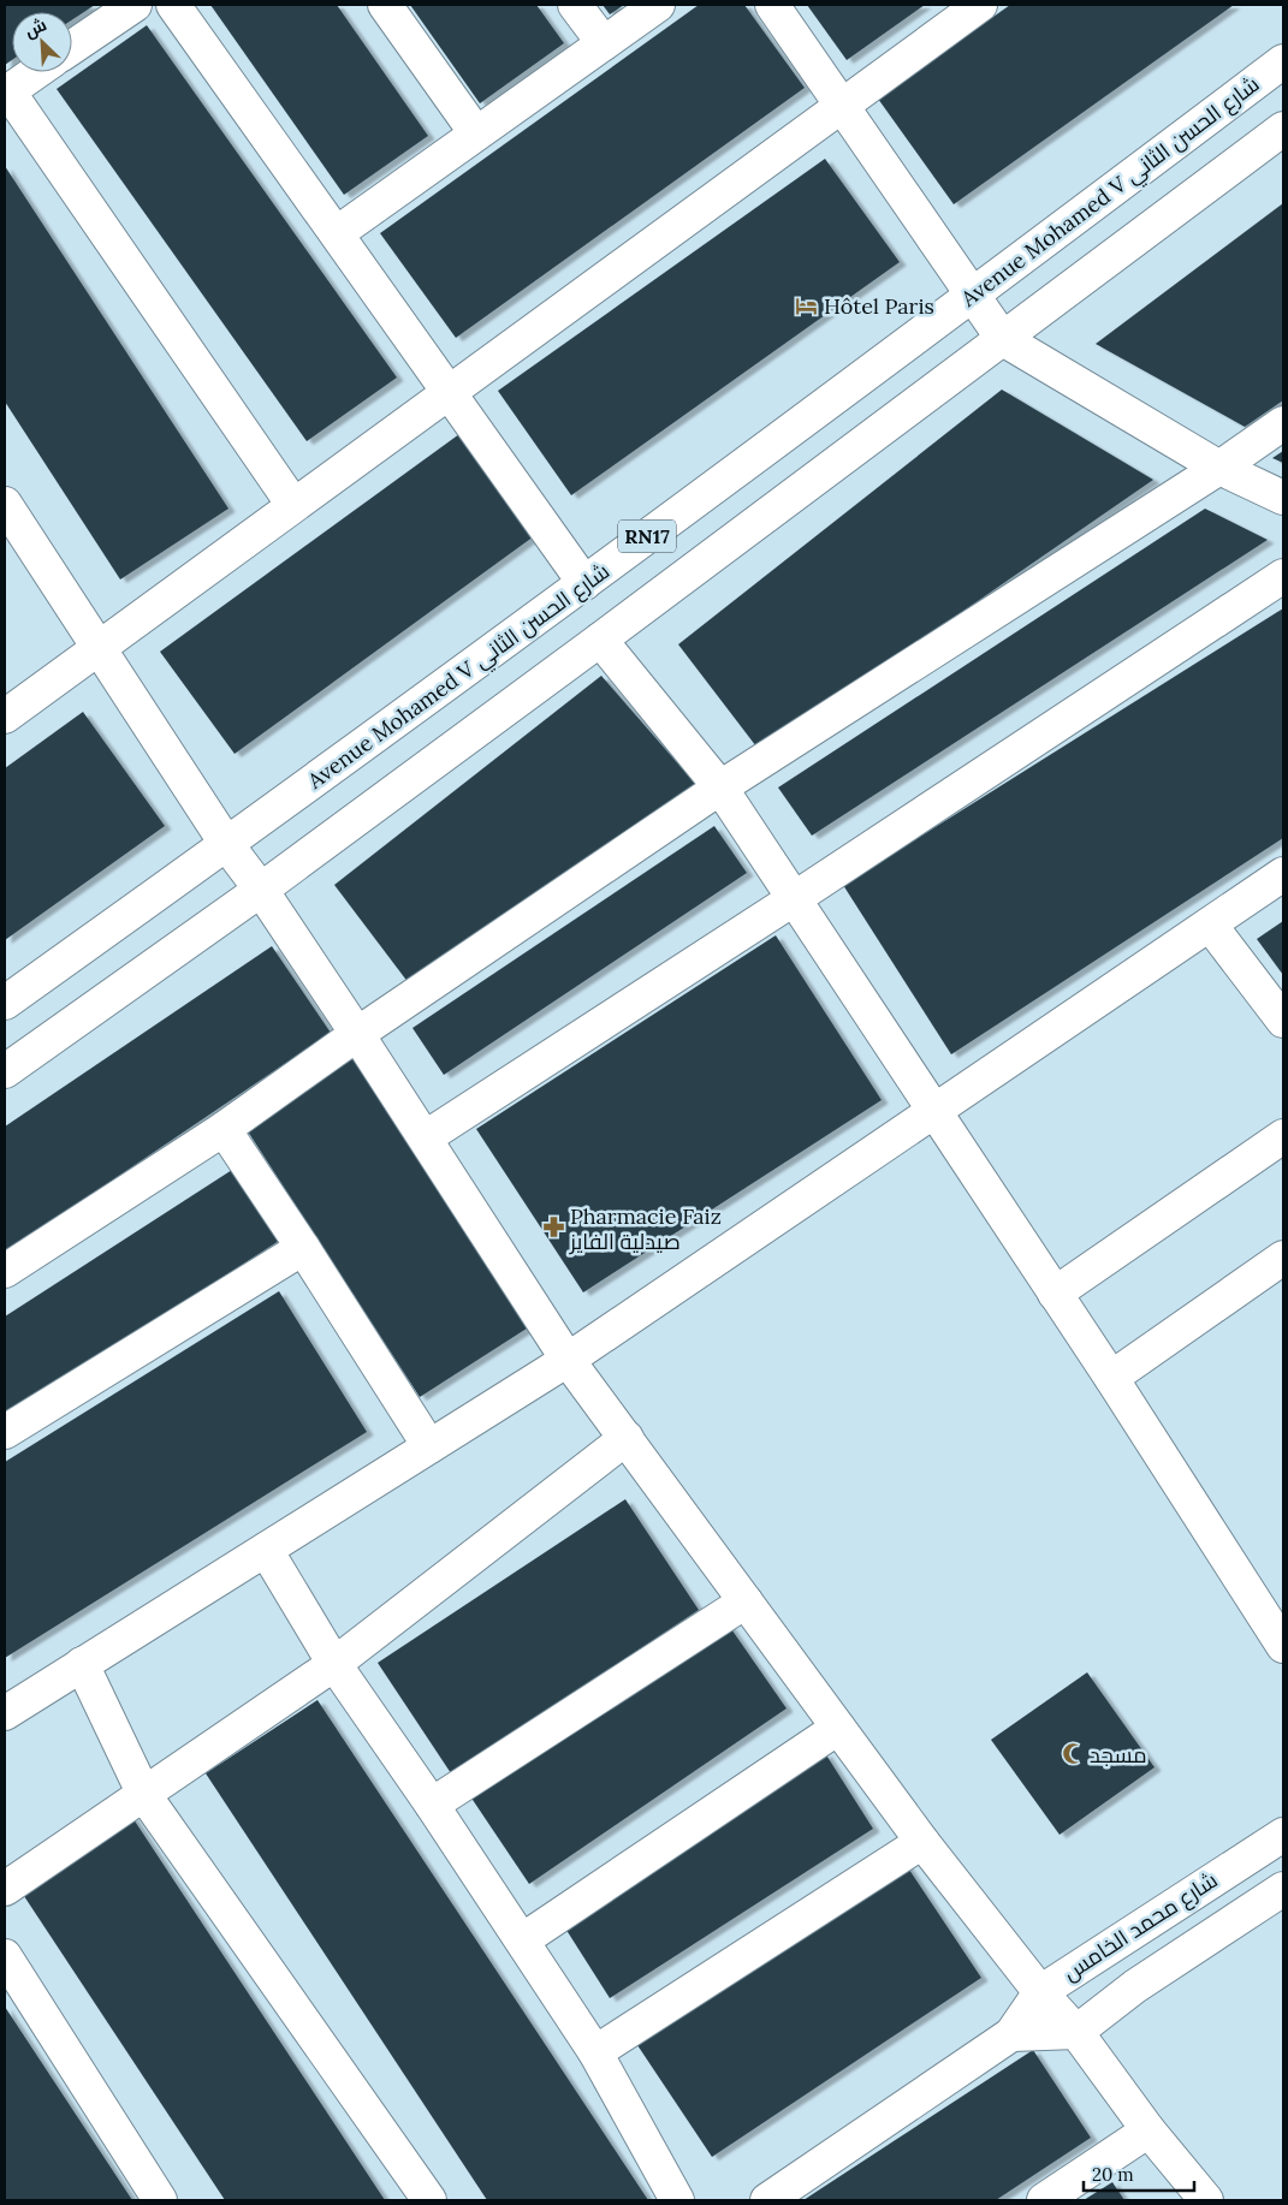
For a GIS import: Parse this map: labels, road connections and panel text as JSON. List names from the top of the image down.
{
  "streets": {
    "street": ["Avenue Mohamed V شارع الحسن الثاني", "RN17", "شارع محمد الخامس"]
  },
  "places": {
    "hotel": ["Hôtel Paris"],
    "pharmacy": ["Pharmacie Faiz صيدلية الفايز"],
    "mosque": ["مسجد"]
  },
  "scale_bar": "20 m",
  "north": "top left"
}
